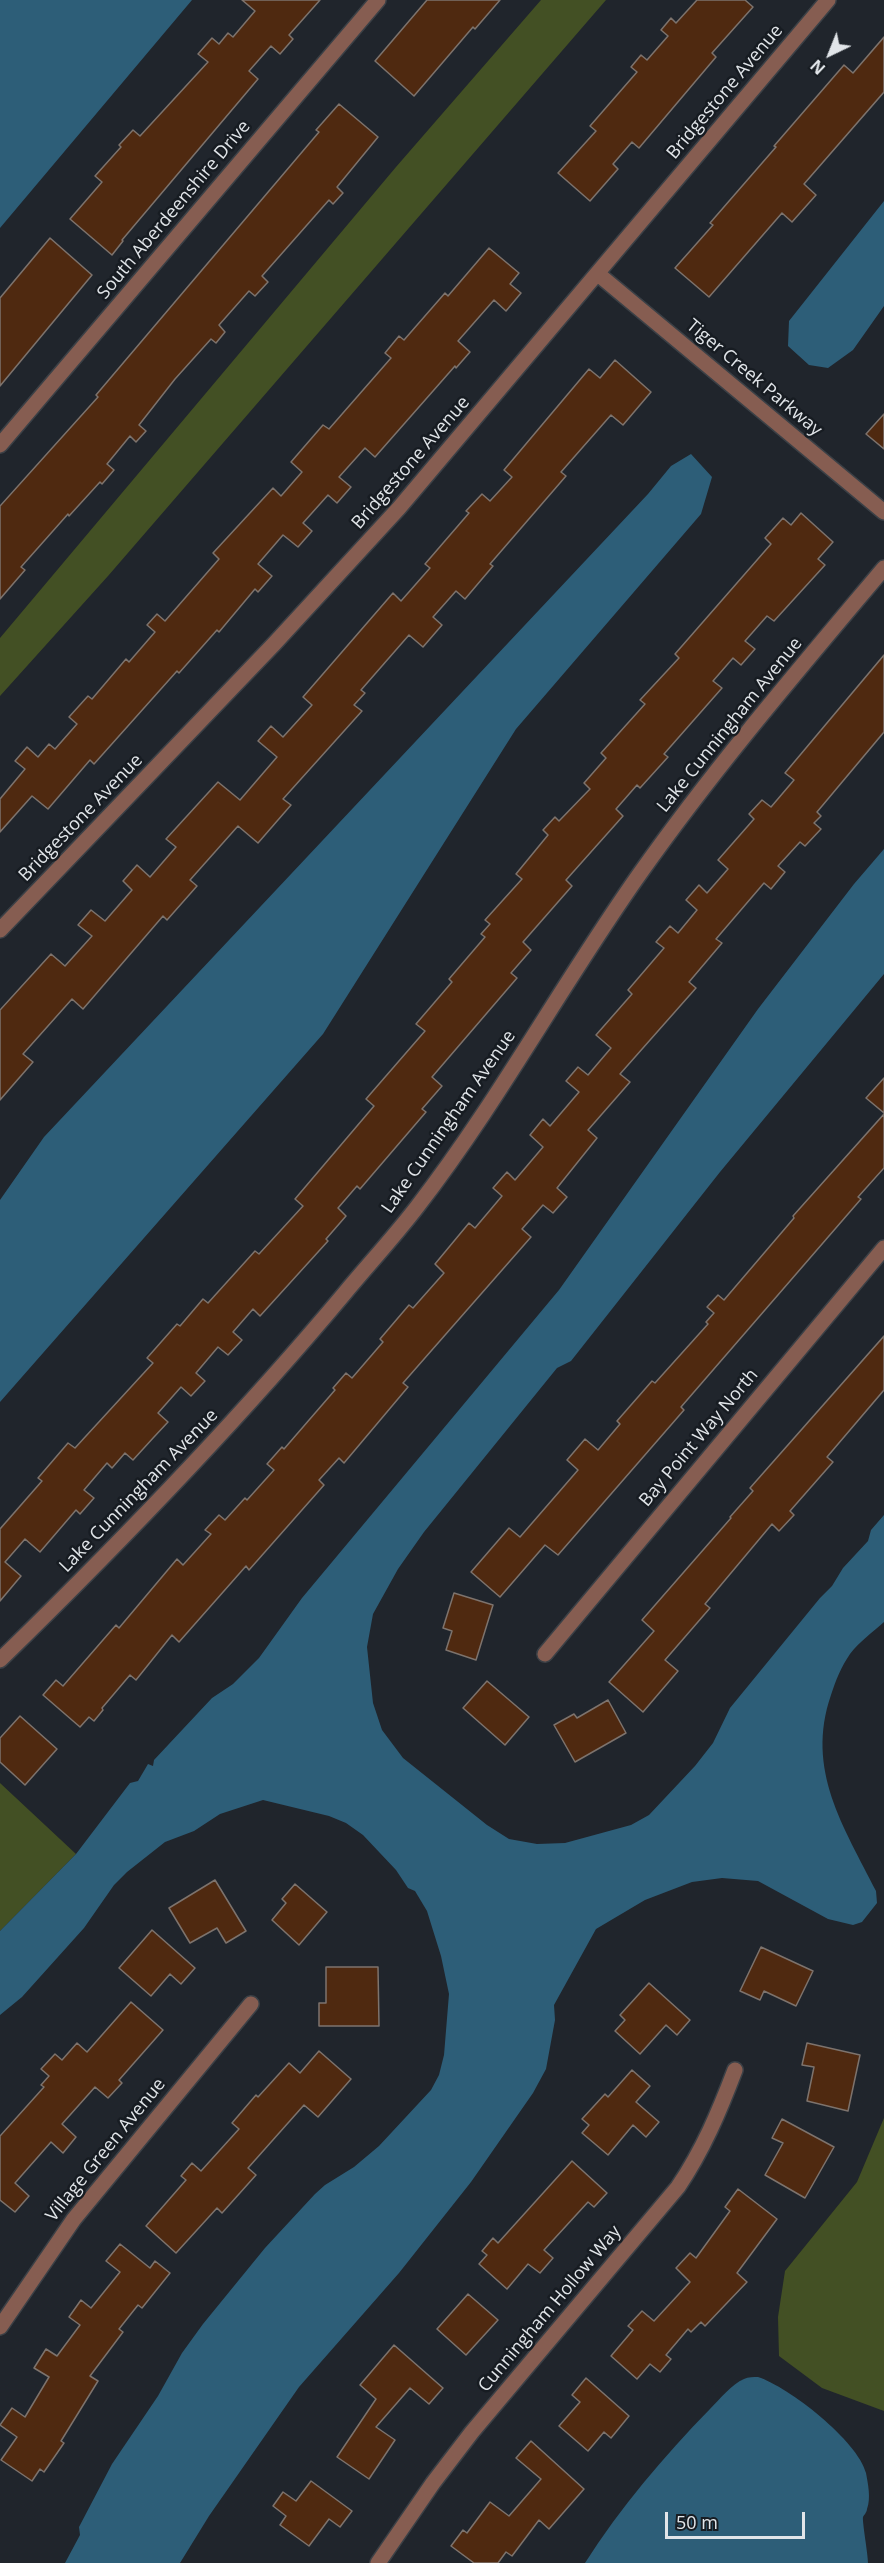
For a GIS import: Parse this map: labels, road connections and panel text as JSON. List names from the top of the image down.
{
  "streets": {
    "street": [
      "Bridgestone Avenue",
      "South Aberdeenshire Drive",
      "Tiger Creek Parkway",
      "Lake Cunningham Avenue",
      "Bay Point Way North",
      "Village Green Avenue",
      "Cunningham Hollow Way"
    ]
  },
  "crossings": [
    ["Bridgestone Avenue", "Tiger Creek Parkway"]
  ],
  "scale_bar": "50 m",
  "north": "bottom left"
}
